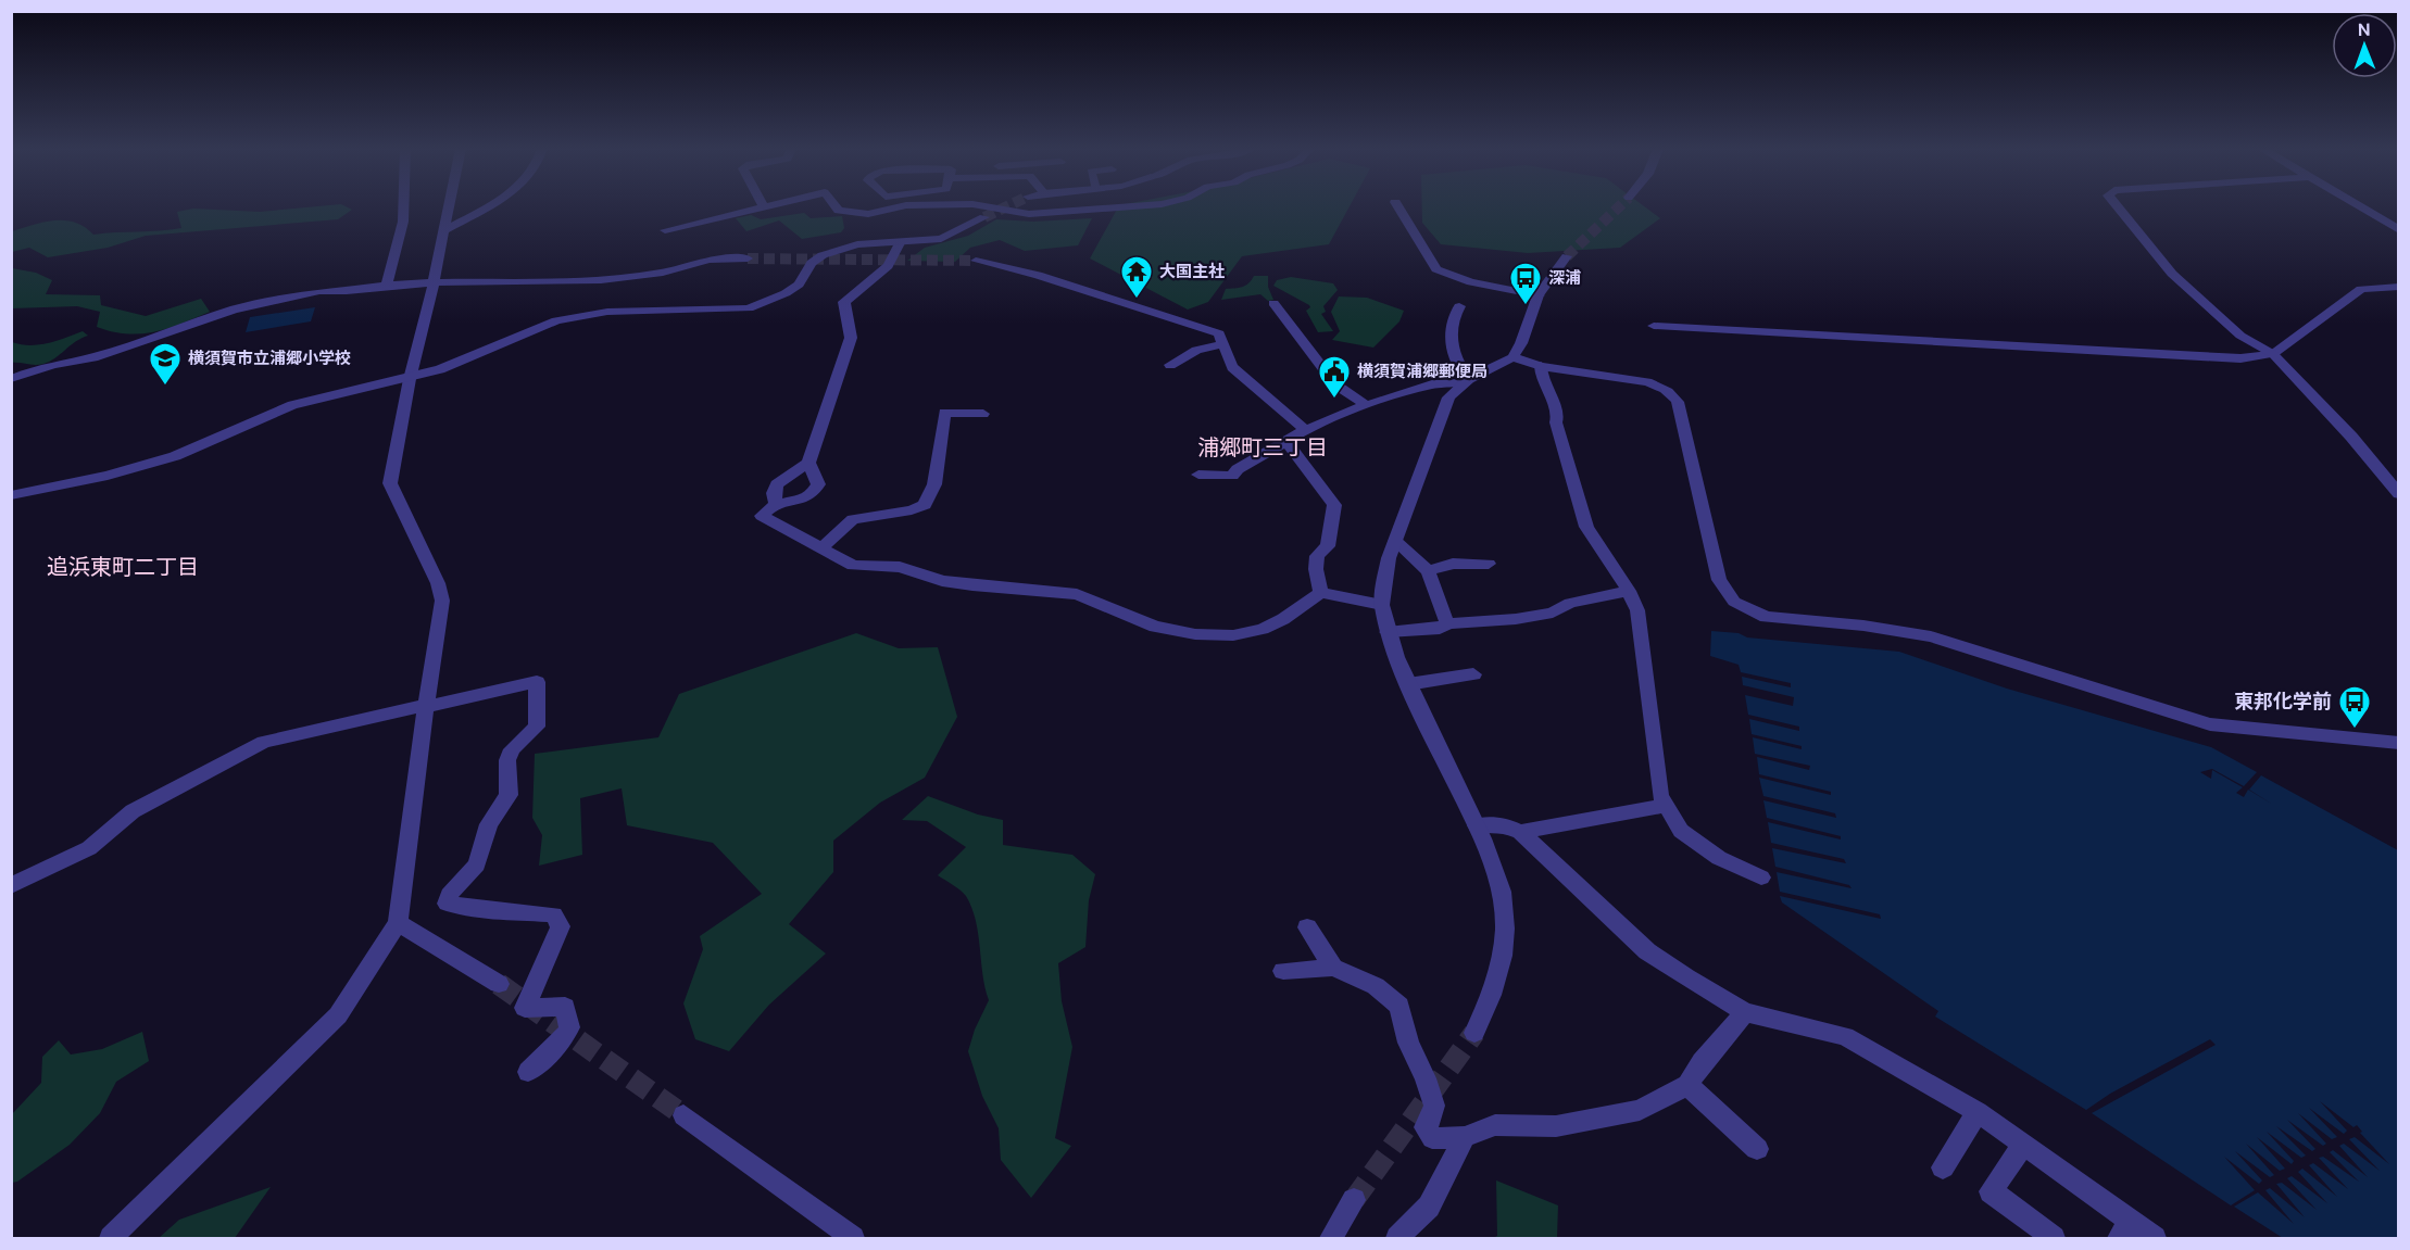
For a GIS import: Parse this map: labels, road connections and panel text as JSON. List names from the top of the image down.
{
  "districts": ["浦郷町三丁目", "追浜東町二丁目"],
  "places": {
    "temple": ["大国主社"],
    "bus stop": ["深浦", "東邦化学前"],
    "school or university": ["横須賀市立浦郷小学校"],
    "public building": ["横須賀浦郷郵便局"]
  },
  "north": "top"
}
